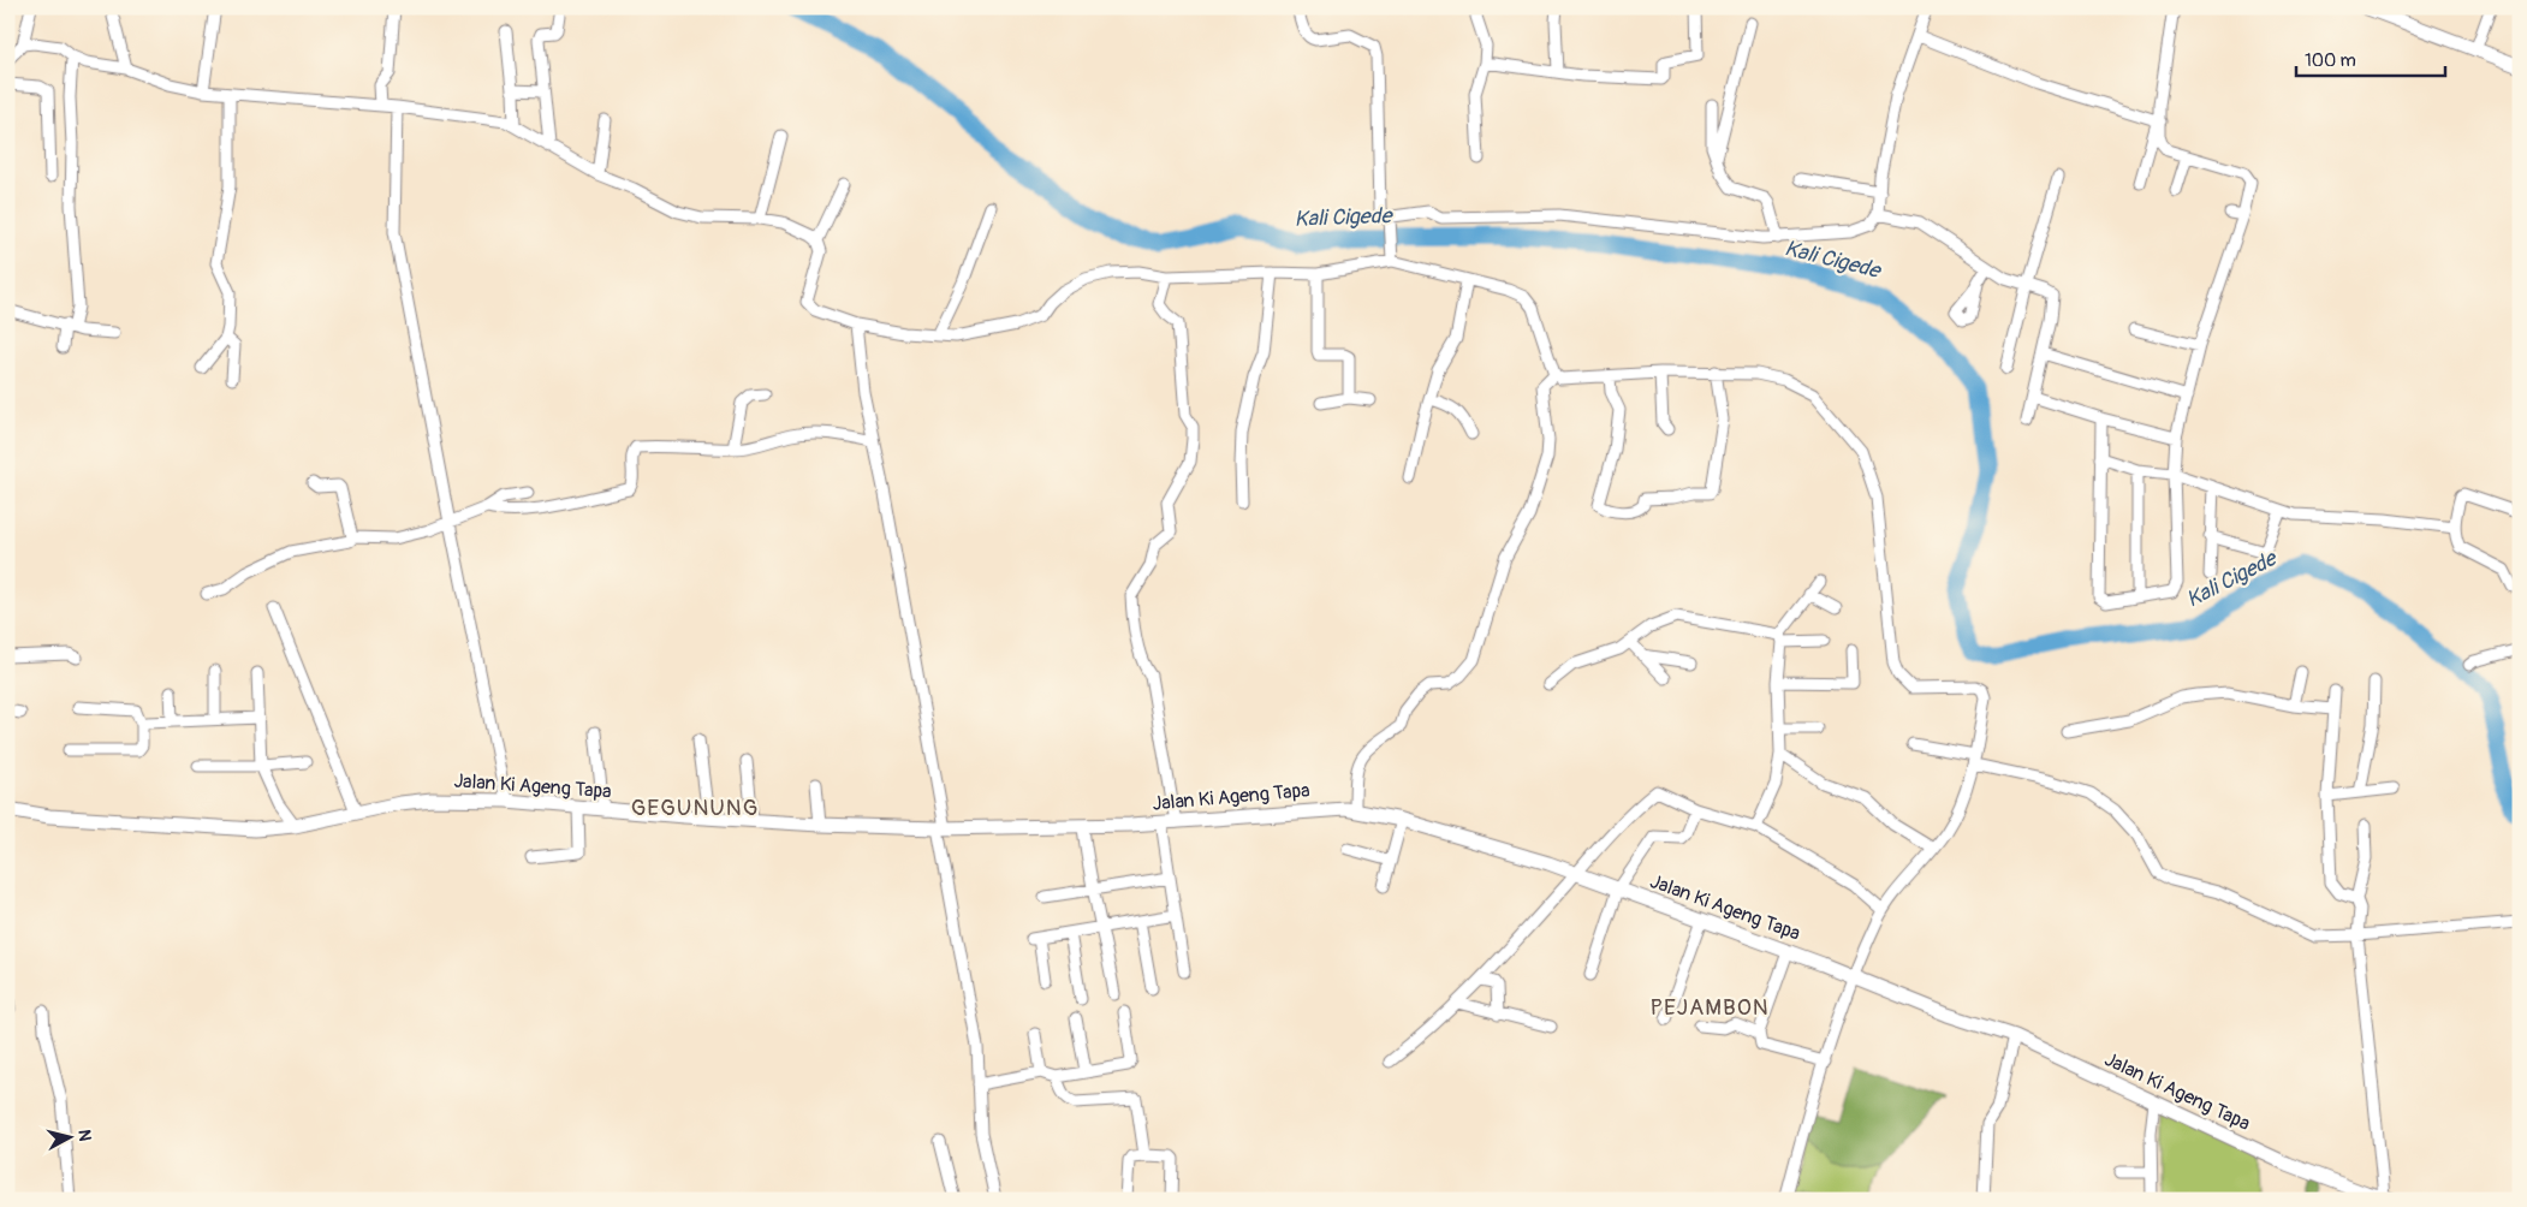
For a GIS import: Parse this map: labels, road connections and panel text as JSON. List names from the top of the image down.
{
  "streets": {
    "street": ["Jalan Ki Ageng Tapa"]
  },
  "districts": ["GEGUNUNG", "PEJAMBON"],
  "water": ["Kali Cigede"],
  "scale_bar": "100 m",
  "north": "right"
}
